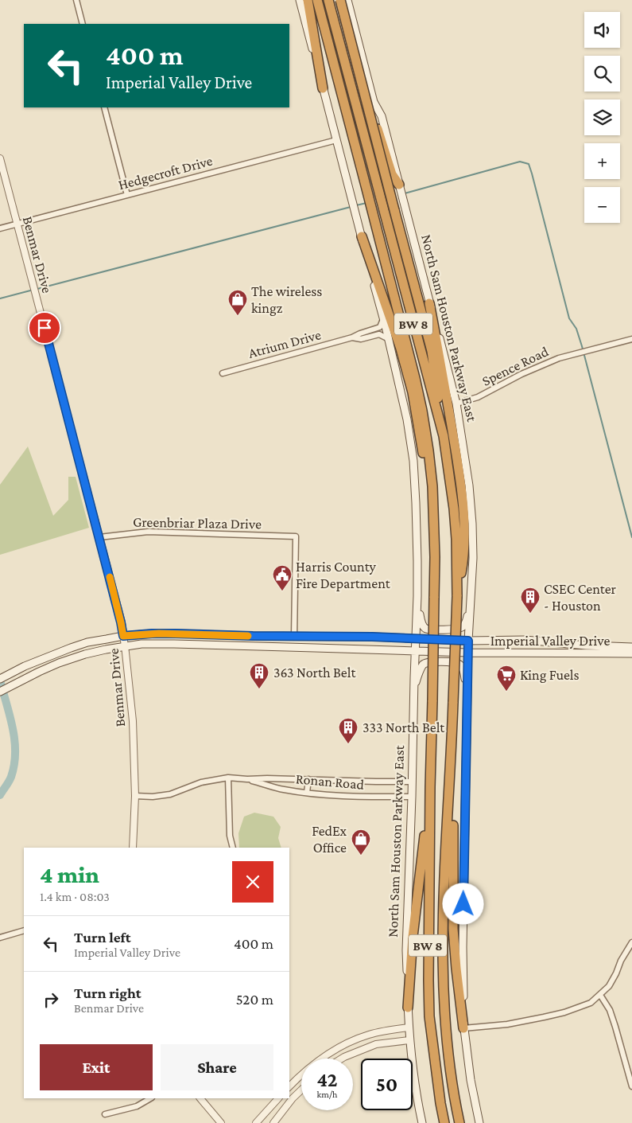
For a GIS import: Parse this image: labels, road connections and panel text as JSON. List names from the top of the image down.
{
  "streets": {
    "highway": ["BW 8"],
    "main road": ["North Sam Houston Parkway East", "Imperial Valley Drive"],
    "street": [
      "Hedgecroft Drive",
      "Benmar Drive",
      "Atrium Drive",
      "Spence Road",
      "Greenbriar Plaza Drive",
      "Ronan Road"
    ]
  },
  "crossings": [
    ["Hedgecroft Drive", "Benmar Drive"],
    ["Hedgecroft Drive", "North Sam Houston Parkway East"],
    ["Benmar Drive", "Greenbriar Plaza Drive"],
    ["Benmar Drive", "Imperial Valley Drive"],
    ["Benmar Drive", "Ronan Road"],
    ["North Sam Houston Parkway East", "Atrium Drive"],
    ["North Sam Houston Parkway East", "Spence Road"],
    ["North Sam Houston Parkway East", "Imperial Valley Drive"],
    ["North Sam Houston Parkway East", "Ronan Road"],
    ["Greenbriar Plaza Drive", "Imperial Valley Drive"]
  ],
  "places": {
    "shop": ["The wireless kingz", "FedEx Office"],
    "public building": ["Harris County Fire Department"],
    "building": ["CSEC Center - Houston", "363 North Belt", "333 North Belt"],
    "supermarket": ["King Fuels"]
  },
  "page": {
    "map_buttons": ["+", "−"],
    "turn": ["400 m", "Imperial Valley Drive"],
    "heading": ["4 min", "1.4 km · 08:03"],
    "list": [
      {
        "name": "Turn left",
        "note": "Imperial Valley Drive",
        "value": "400 m"
      },
      {
        "name": "Turn right",
        "note": "Benmar Drive",
        "value": "520 m"
      }
    ],
    "buttons": ["Exit", "Share"],
    "speed": "42 km/h",
    "limit": "50"
  }
}
